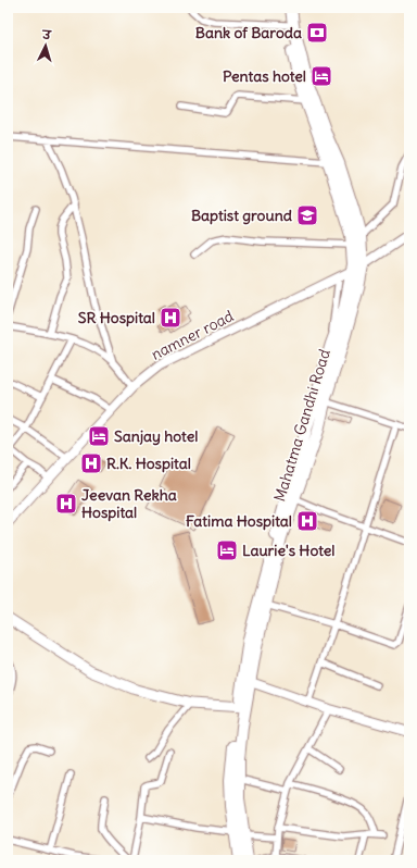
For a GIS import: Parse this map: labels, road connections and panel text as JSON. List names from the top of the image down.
{
  "streets": {
    "highway": ["Mahatma Gandhi Road"],
    "main road": ["namner road"]
  },
  "crossings": [
    ["namner road", "Mahatma Gandhi Road"]
  ],
  "places": {
    "bank": ["Bank of Baroda"],
    "hotel": ["Pentas hotel", "Sanjay hotel", "Laurie's Hotel"],
    "school or university": ["Baptist ground"],
    "hospital": [
      "SR Hospital",
      "R.K. Hospital",
      "Jeevan Rekha Hospital",
      "Fatima Hospital"
    ]
  },
  "north": "top"
}
